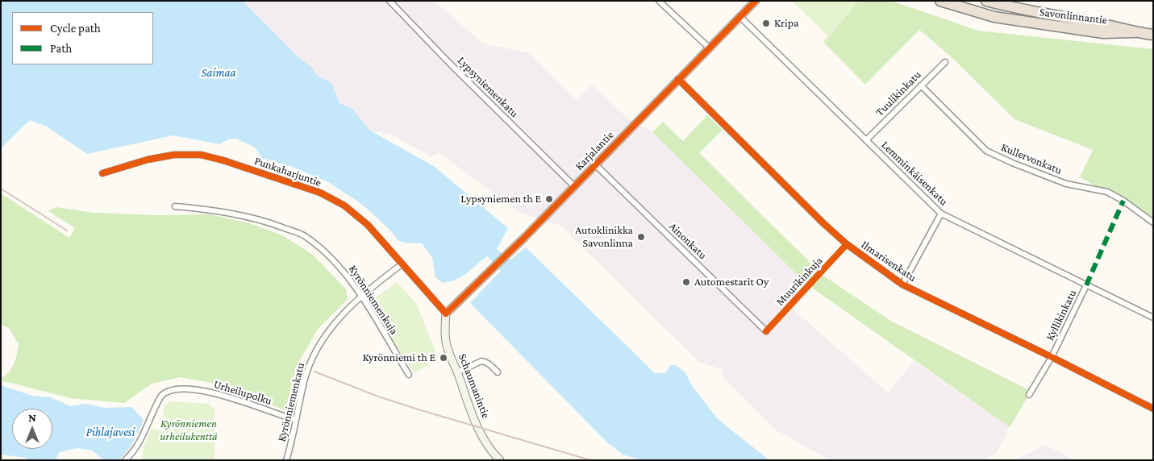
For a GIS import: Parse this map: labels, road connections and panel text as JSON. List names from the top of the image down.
{
  "streets": {
    "highway": ["Savonlinnantie"],
    "street": [
      "Lypsyniemenkatu",
      "Tuulikinkatu",
      "Karjalantie",
      "Kullervonkatu",
      "Punkaharjuntie",
      "Lemminkäisenkatu",
      "Ainonkatu",
      "Ilmarisenkatu",
      "Kyrönniemenkuja",
      "Kyllikinkatu",
      "Schaumanintie",
      "Urheilupolku",
      "Kyrönniemenkatu"
    ],
    "cycle path": ["Muurikinkuja"]
  },
  "crossings": [
    ["Lypsyniemenkatu", "Karjalantie"],
    ["Tuulikinkatu", "Kullervonkatu"],
    ["Tuulikinkatu", "Lemminkäisenkatu"],
    ["Karjalantie", "Punkaharjuntie"],
    ["Karjalantie", "Lemminkäisenkatu"],
    ["Karjalantie", "Ainonkatu"],
    ["Karjalantie", "Ilmarisenkatu"],
    ["Karjalantie", "Schaumanintie"],
    ["Punkaharjuntie", "Schaumanintie"],
    ["Punkaharjuntie", "Kyrönniemenkatu"],
    ["Lemminkäisenkatu", "Kyllikinkatu"],
    ["Ilmarisenkatu", "Kyllikinkatu"],
    ["Kyrönniemenkuja", "Kyrönniemenkatu"],
    ["Urheilupolku", "Kyrönniemenkatu"]
  ],
  "water": ["Saimaa", "Pihlajavesi"],
  "parks": ["Kyrönniemen urheilukenttä"],
  "places": [
    "Kripa",
    "Lypsyniemen th E",
    "Autoklinikka Savonlinna",
    "Automestarit Oy",
    "Kyrönniemi th E"
  ],
  "legend": ["Cycle path", "Path"],
  "north": "top"
}
